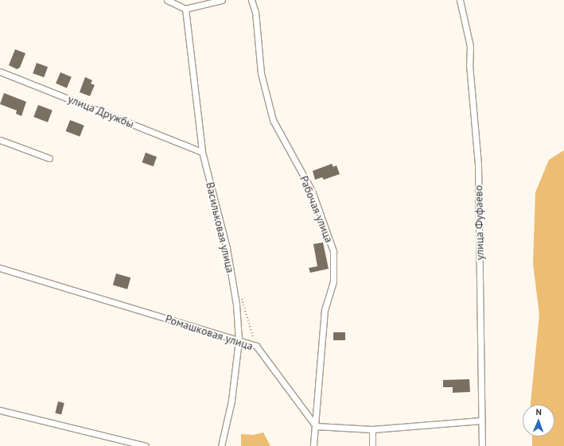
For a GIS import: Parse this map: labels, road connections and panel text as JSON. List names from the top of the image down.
{
  "streets": {
    "street": [
      "улица Дружбы",
      "Рабочая улица",
      "улица Фуфаево",
      "Васильковая улица",
      "Ромашковая улица"
    ]
  },
  "crossings": [
    ["улица Дружбы", "Васильковая улица"],
    ["Рабочая улица", "Ромашковая улица"],
    ["Васильковая улица", "Ромашковая улица"]
  ],
  "north": "top"
}
